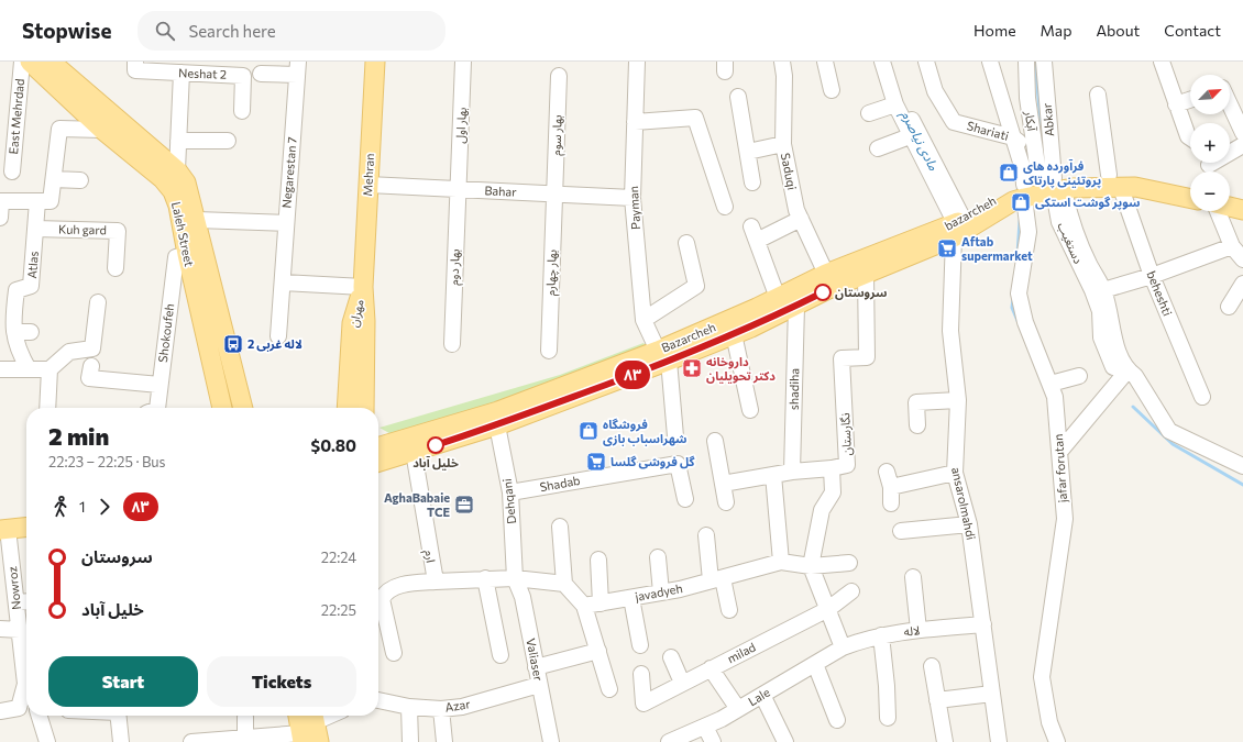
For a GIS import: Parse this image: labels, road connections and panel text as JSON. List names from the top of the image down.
{
  "streets": {
    "main road": [
      "Mehran",
      "bazarcheh",
      "Laleh Street",
      "مهران",
      "Bazarcheh"
    ],
    "street": [
      "Neshat 2",
      "East Mehrdad",
      "Abkar",
      "آبکار",
      "بهار اول",
      "Shariati",
      "بهار سوم",
      "Saduqi",
      "Negarestan 7",
      "Bahar",
      "Payman",
      "Kuh gard",
      "دستغیب",
      "Atlas",
      "بهار دوم",
      "بهار چهارم",
      "beheshti",
      "Shokoufeh",
      "shadiha",
      "نگارستان",
      "jafar forutan",
      "Shadab",
      "Dehqani",
      "ansarolmahdi",
      "ارم",
      "Nowroz",
      "javadyeh",
      "لاله",
      "milad",
      "Valiaser",
      "Lale",
      "Azar"
    ]
  },
  "crossings": [
    ["Abkar", "آبکار"],
    ["Abkar", "Shariati"],
    ["Abkar", "bazarcheh"],
    ["Abkar", "دستغیب"],
    ["Abkar", "jafar forutan"],
    ["آبکار", "Shariati"],
    ["آبکار", "bazarcheh"],
    ["آبکار", "دستغیب"],
    ["آبکار", "jafar forutan"],
    ["بهار اول", "Bahar"],
    ["بهار اول", "بهار دوم"],
    ["Shariati", "bazarcheh"],
    ["Shariati", "دستغیب"],
    ["Shariati", "jafar forutan"],
    ["بهار سوم", "Bahar"],
    ["بهار سوم", "بهار چهارم"],
    ["Saduqi", "Bazarcheh"],
    ["Mehran", "Bahar"],
    ["Mehran", "مهران"],
    ["Bahar", "Payman"],
    ["Bahar", "بهار دوم"],
    ["Bahar", "بهار چهارم"],
    ["Payman", "Bazarcheh"],
    ["bazarcheh", "دستغیب"],
    ["bazarcheh", "beheshti"],
    ["bazarcheh", "Bazarcheh"],
    ["bazarcheh", "jafar forutan"],
    ["bazarcheh", "ansarolmahdi"],
    ["Kuh gard", "Atlas"],
    ["Laleh Street", "Shokoufeh"],
    ["دستغیب", "jafar forutan"],
    ["Bazarcheh", "shadiha"],
    ["Bazarcheh", "نگارستان"],
    ["Bazarcheh", "Dehqani"],
    ["Bazarcheh", "ansarolmahdi"],
    ["Bazarcheh", "ارم"],
    ["نگارستان", "javadyeh"],
    ["Shadab", "Dehqani"],
    ["Dehqani", "Valiaser"],
    ["ansarolmahdi", "لاله"],
    ["لاله", "Lale"],
    ["Valiaser", "Azar"]
  ],
  "water": ["مادی نیاصرم"],
  "places": {
    "shop": ["فرآورده های پروتئینی پارتاک", "سوپر گوشت استکی", "فروشگاه شهراسباب بازی"],
    "supermarket": ["Aftab supermarket", "گل فروشی گلسا"],
    "other": ["سروستان", "خلیل آباد"],
    "bus stop": ["لاله غربی 2"],
    "pharmacy": ["داروخانه دکتر تحویلیان"],
    "office": ["AghaBabaie TCE"]
  },
  "lines": ["bus line ۸۳"],
  "north": "top right",
  "page": {
    "header": "Stopwise",
    "search": "Search here",
    "nav": [
      "Home",
      "Map",
      "About",
      "Contact"
    ],
    "on_map": "۸۳",
    "map_buttons": ["+", "−"],
    "heading": ["2 min", "22:23 – 22:25 · Bus", "$0.80"],
    "legs": ["1", "۸۳"],
    "list": [
      {
        "name": "سروستان",
        "value": "22:24"
      },
      {
        "name": "خلیل آباد",
        "value": "22:25"
      }
    ],
    "buttons": ["Start", "Tickets"]
  }
}
